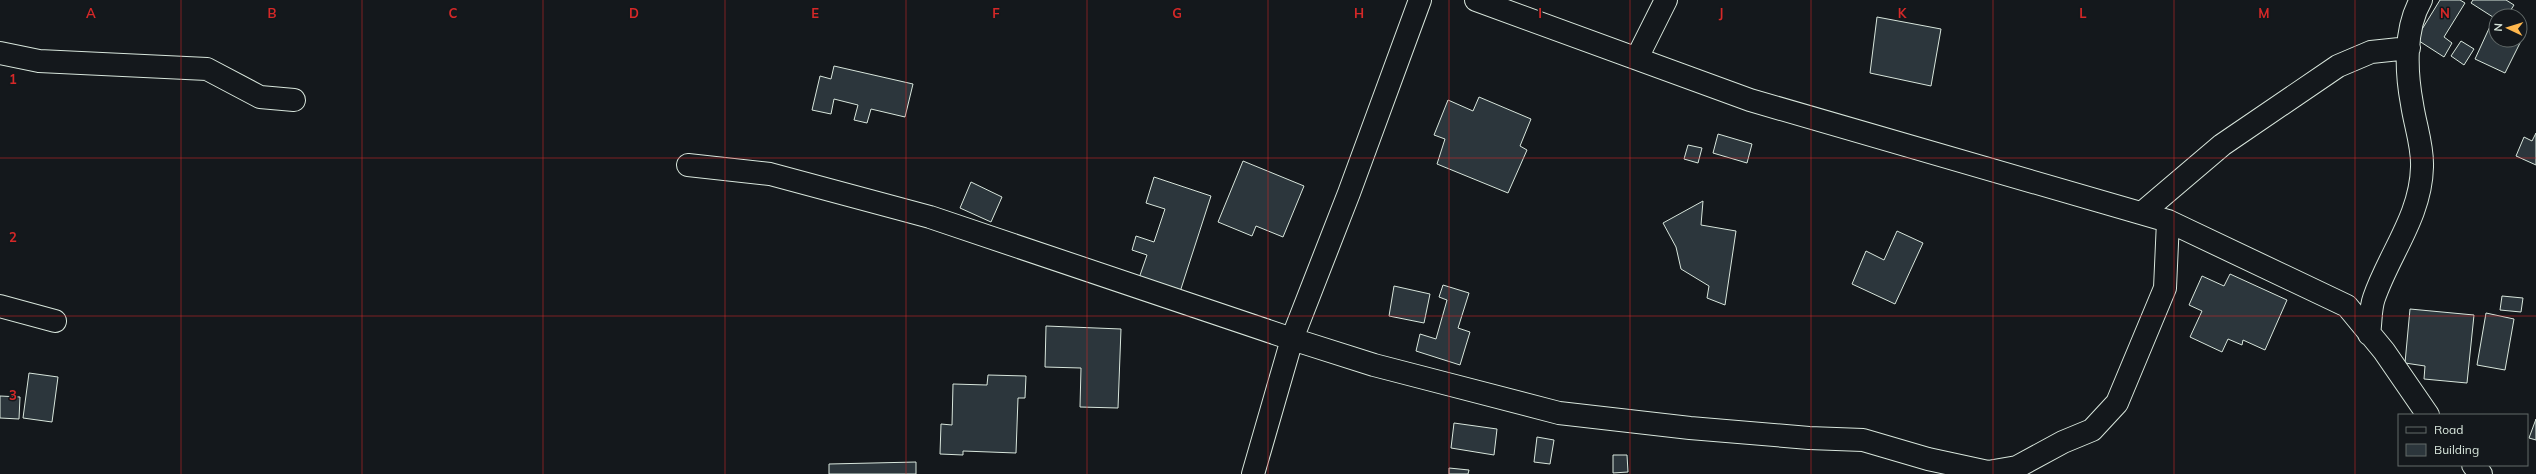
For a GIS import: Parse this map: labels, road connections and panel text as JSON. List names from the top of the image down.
{
  "legend": ["Road", "Building"],
  "north": "left",
  "grid": {
    "columns": [
      "A",
      "B",
      "C",
      "D",
      "E",
      "F",
      "G",
      "H",
      "I",
      "J",
      "K",
      "L",
      "M",
      "N"
    ],
    "rows": ["1", "2", "3"]
  }
}
